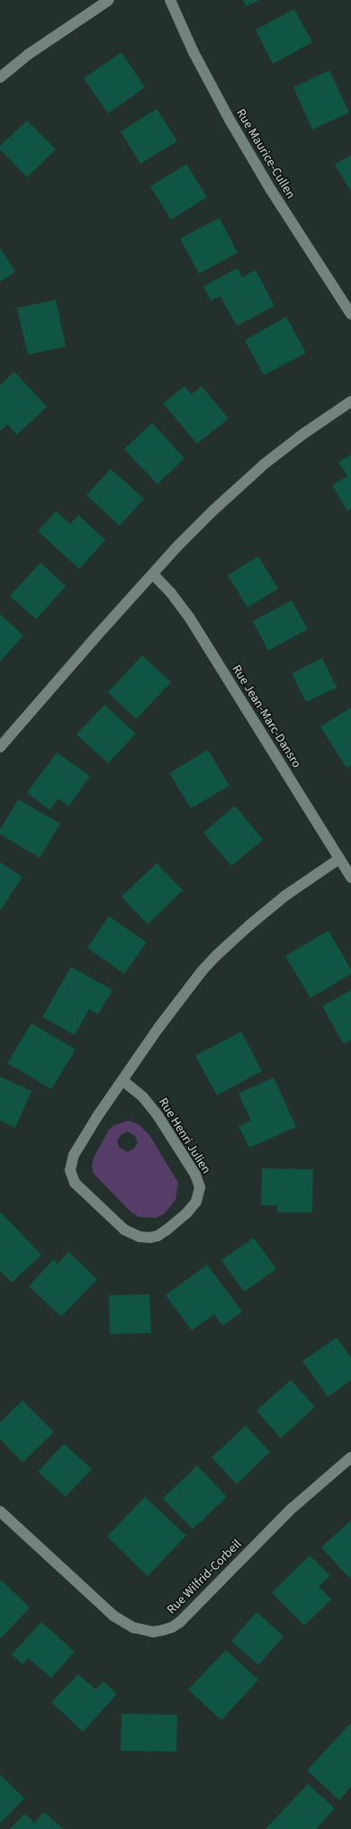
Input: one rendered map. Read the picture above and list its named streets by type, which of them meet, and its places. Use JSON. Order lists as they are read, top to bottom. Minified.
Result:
{"streets":{"street":["Rue Maurice-Cullen","Rue Jean-Marc-Dansro","Rue Henri Julien","Rue Wilfrid-Corbeil"]},"crossings":[["Rue Jean-Marc-Dansro","Rue Henri Julien"]]}
